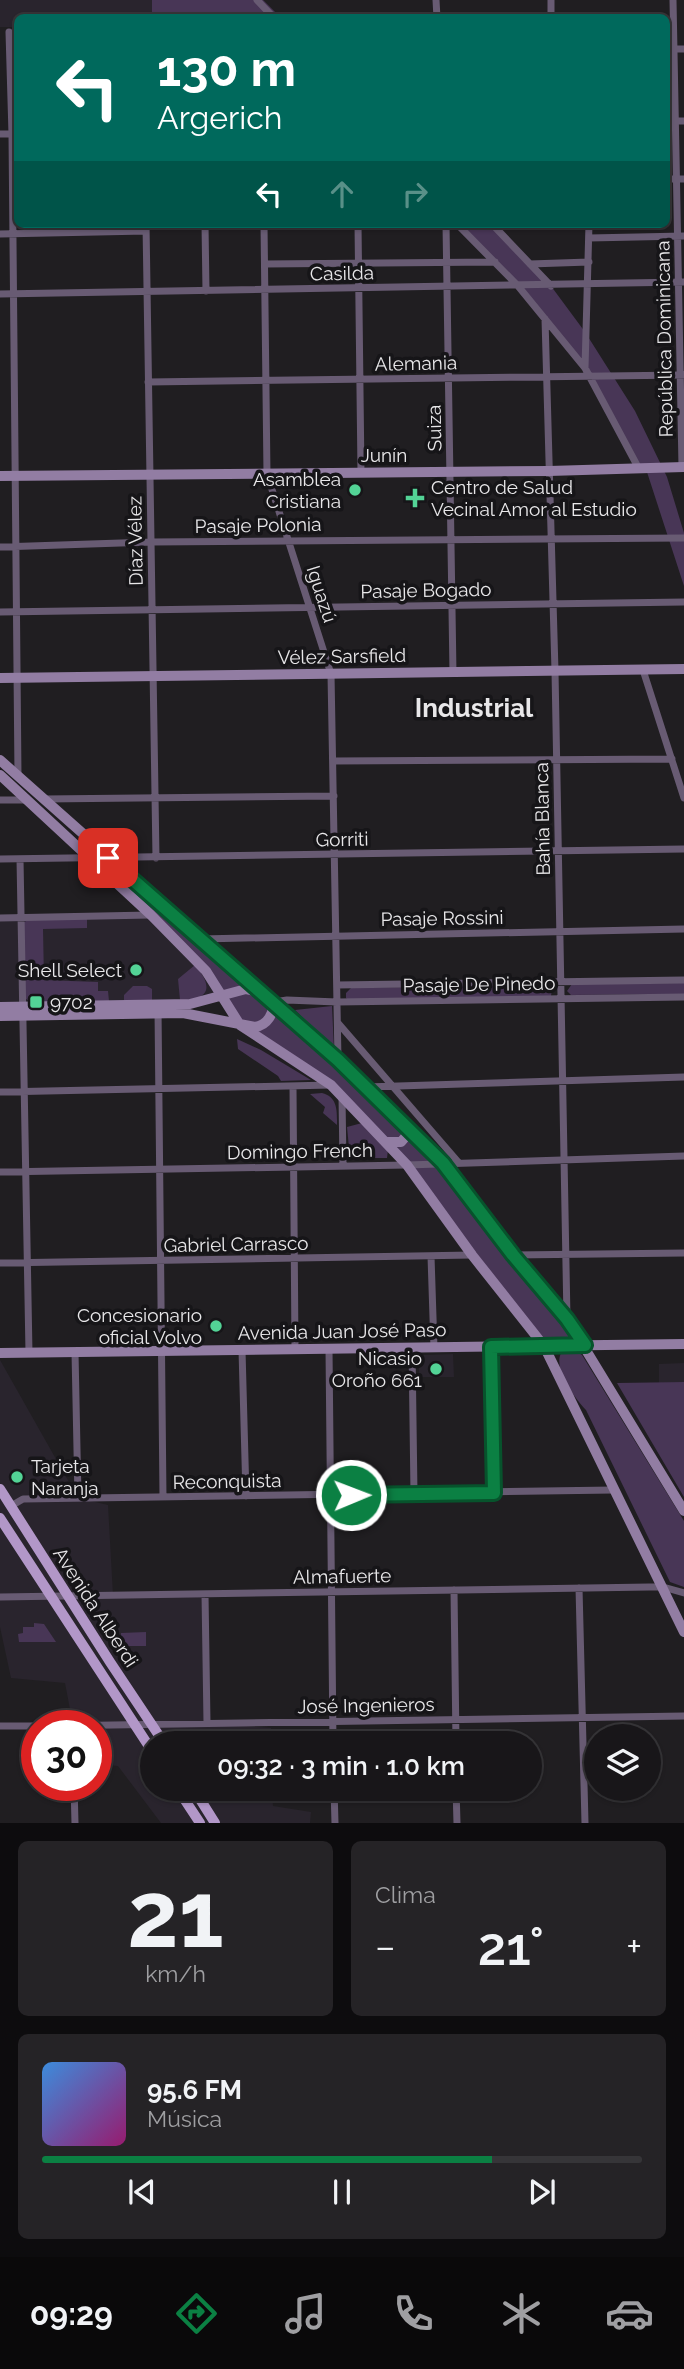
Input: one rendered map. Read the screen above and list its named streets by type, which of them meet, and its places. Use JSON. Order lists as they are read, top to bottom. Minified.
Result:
{"streets":{"main road":["Junín","Vélez Sarsfield","Avenida Juan José Paso","Avenida Alberdi"],"street":["Casilda","República Dominicana","Alemania","Suiza","Pasaje Polonia","Díaz Vélez","Pasaje Bogado","Iguazú","Bahía Blanca","Gorriti","Pasaje Rossini","Pasaje De Pinedo","Domingo French","Gabriel Carrasco","Reconquista","Almafuerte","José Ingenieros"]},"crossings":[["Casilda","República Dominicana"],["Casilda","Suiza"],["Casilda","Díaz Vélez"],["Casilda","Iguazú"],["República Dominicana","Alemania"],["República Dominicana","Junín"],["Alemania","Suiza"],["Alemania","Díaz Vélez"],["Alemania","Iguazú"],["Alemania","Bahía Blanca"],["Suiza","Junín"],["Suiza","Pasaje Polonia"],["Suiza","Pasaje Bogado"],["Suiza","Vélez Sarsfield"],["Junín","Díaz Vélez"],["Junín","Iguazú"],["Junín","Bahía Blanca"],["Pasaje Polonia","Díaz Vélez"],["Pasaje Polonia","Iguazú"],["Pasaje Polonia","Bahía Blanca"],["Díaz Vélez","Pasaje Bogado"],["Díaz Vélez","Vélez Sarsfield"],["Díaz Vélez","Gorriti"],["Pasaje Bogado","Iguazú"],["Pasaje Bogado","Bahía Blanca"],["Iguazú","Vélez Sarsfield"],["Iguazú","Gorriti"],["Iguazú","Pasaje Rossini"],["Iguazú","Pasaje De Pinedo"],["Vélez Sarsfield","Bahía Blanca"],["Bahía Blanca","Gorriti"],["Bahía Blanca","Pasaje Rossini"],["Bahía Blanca","Pasaje De Pinedo"],["Bahía Blanca","Domingo French"],["Reconquista","Avenida Alberdi"],["Almafuerte","Avenida Alberdi"],["Avenida Alberdi","José Ingenieros"]],"districts":["Industrial"],"places":{"other":["Asamblea Cristiana","Shell Select","Concesionario oficial Volvo","Nicasio Oroño 661","Tarjeta Naranja"],"health":["Centro de Salud Vecinal Amor al Estudio"],"transit":["9702"]},"page":{"turn":["130 m","Argerich"],"limit":"30","trip":"09:32 · 3 min · 1.0 km","tile":[["21","km/h"],"Clima"],"heat":["−","21°","+"],"song":["95.6 FM","Música"],"tabs":"09:29"}}
